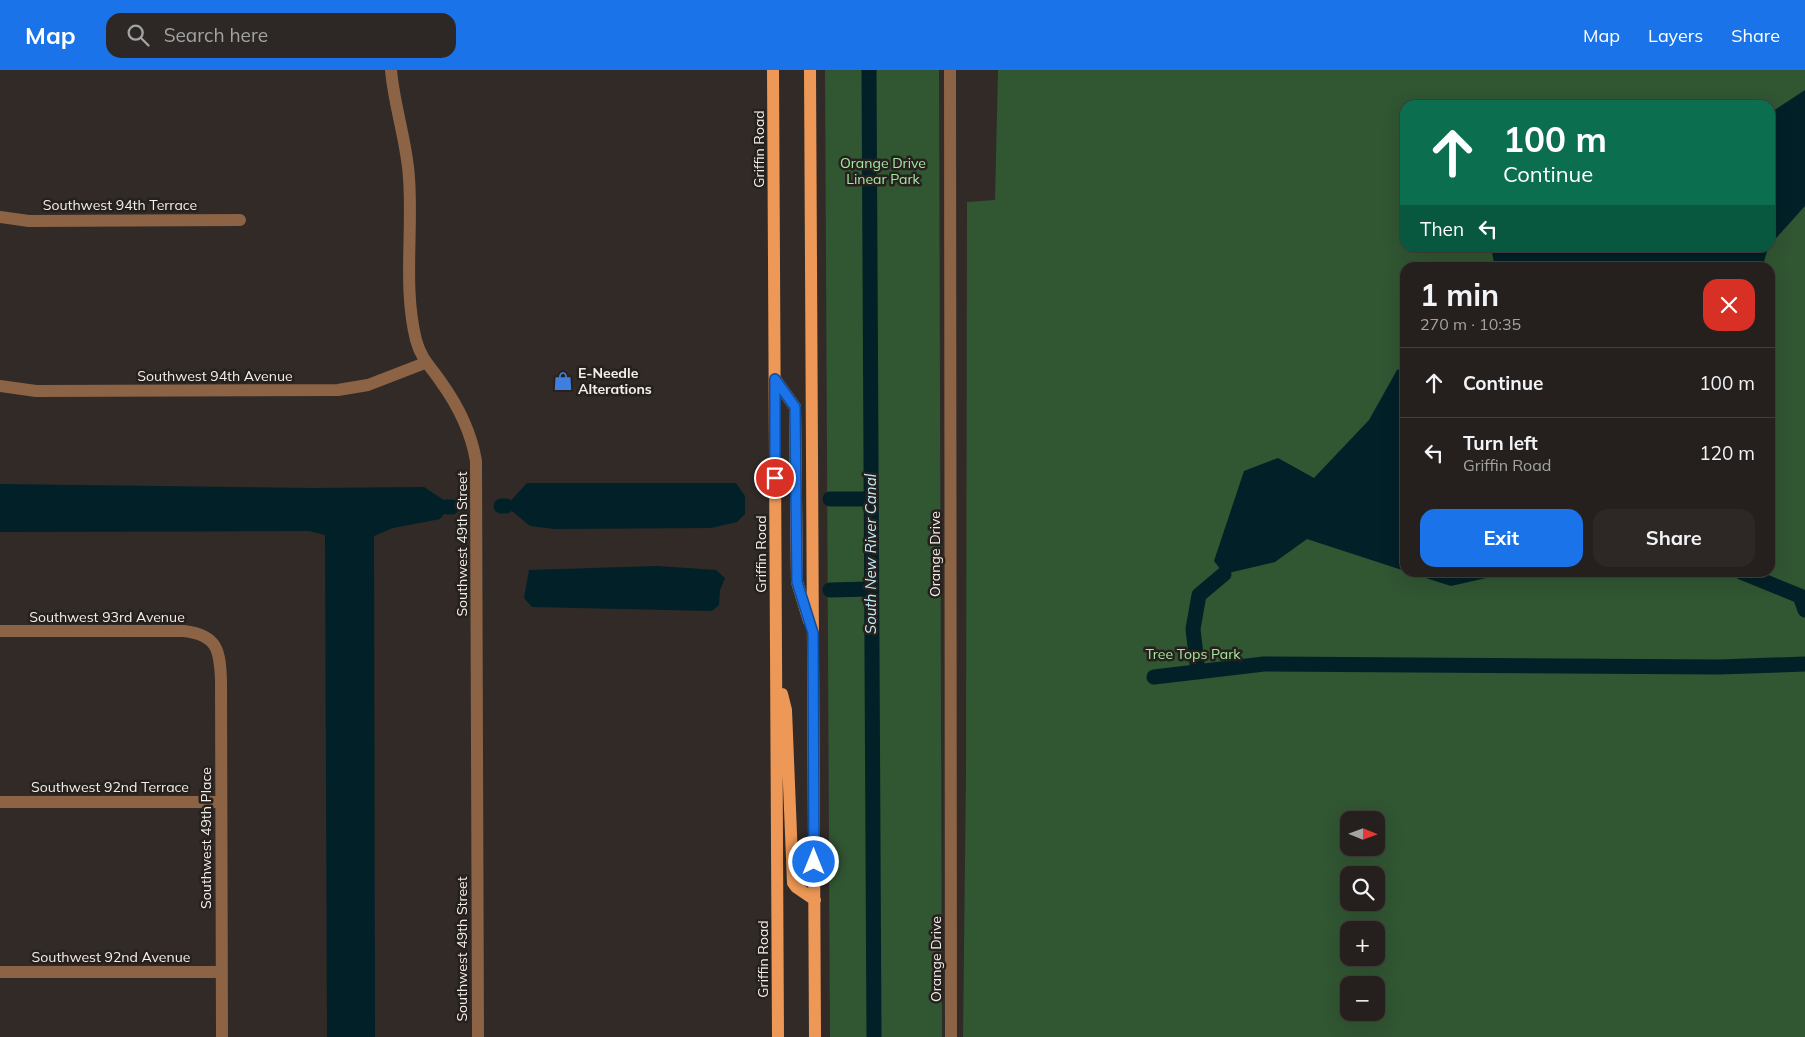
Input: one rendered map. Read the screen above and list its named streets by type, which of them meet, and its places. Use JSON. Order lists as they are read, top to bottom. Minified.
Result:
{"streets":{"main road":["Griffin Road"],"street":["Southwest 94th Terrace","Southwest 94th Avenue","Southwest 49th Street","Orange Drive","Southwest 93rd Avenue","Southwest 92nd Terrace","Southwest 49th Place","Southwest 92nd Avenue"]},"crossings":[["Southwest 94th Avenue","Southwest 49th Street"],["Southwest 93rd Avenue","Southwest 49th Place"],["Southwest 92nd Terrace","Southwest 49th Place"],["Southwest 49th Place","Southwest 92nd Avenue"]],"water":["South New River Canal"],"parks":["Orange Drive Linear Park","Tree Tops Park"],"places":{"shop":["E-Needle Alterations"]},"north":"right","page":{"header":"Map","search":"Search here","nav":["Map","Layers","Share"],"turn":["100 m","Continue"],"then":"Then","heading":["1 min","270 m · 10:35"],"list":[{"name":"Continue","value":"100 m"},{"name":"Turn left","note":"Griffin Road","value":"120 m"}],"buttons":["Exit","Share"],"map_buttons":["+","−"]}}
